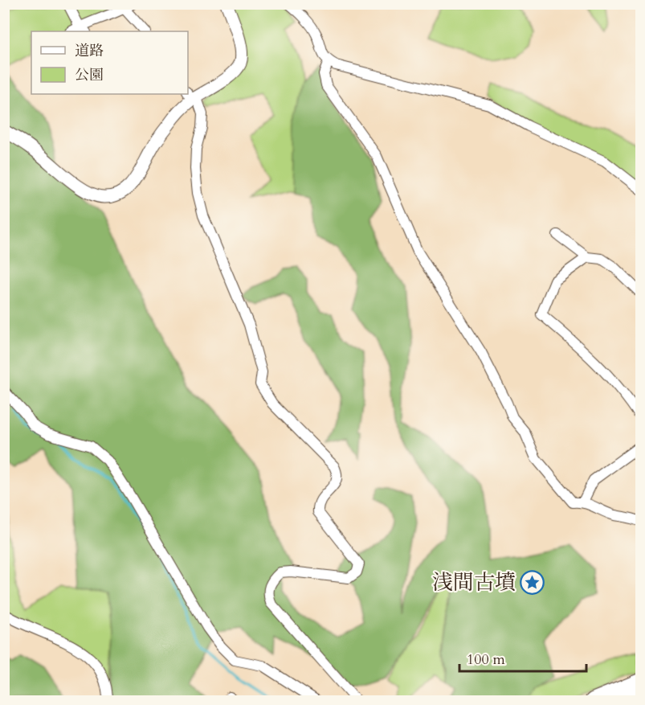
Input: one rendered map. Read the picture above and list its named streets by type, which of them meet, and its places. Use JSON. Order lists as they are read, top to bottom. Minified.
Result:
{"places":{"place":["浅間古墳"]},"legend":["道路","公園"],"scale_bar":"100 m"}
